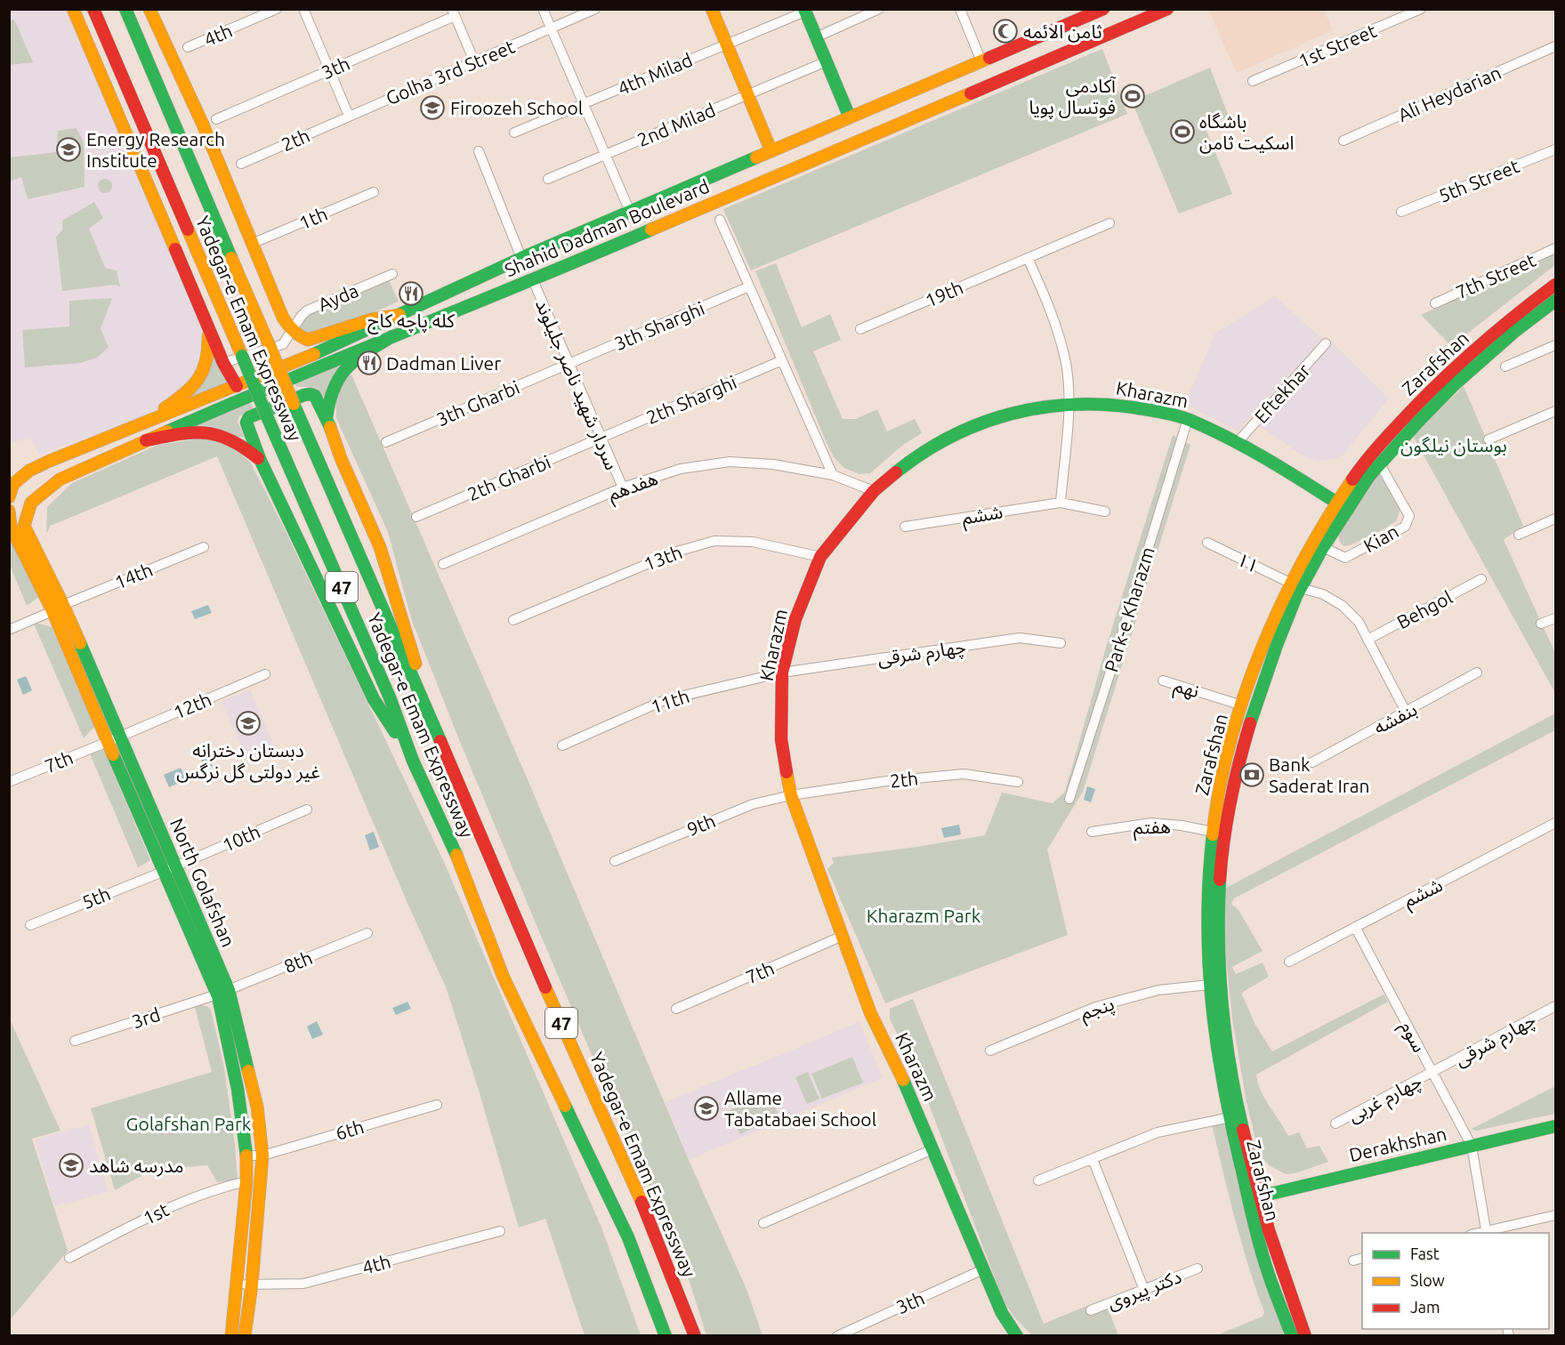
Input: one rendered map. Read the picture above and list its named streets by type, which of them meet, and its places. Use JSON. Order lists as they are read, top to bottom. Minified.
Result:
{"streets":{"main road":["Shahid Dadman Boulevard","Yadegar-e Emam Expressway","Zarafshan","Kharazm","47","North Golafshan","Derakhshan"],"street":["4th","1st Street","3th","Golha 3rd Street","4th Milad","Ali Heydarian","2nd Milad","2th","5th Street","1th","7th Street","19th","Ayda","3th Sharghi","سردار شهید ناصر جلیلوند","Eftekhar","2th Sharghi","3th Gharbi","2th Gharbi","هفدهم","ششم","Kian","13th","۱۱","14th","Park-e Kharazm","Behgol","چهارم شرقی","نهم","11th","12th","بنفشه","7th","9th","هفتم","10th","5th","8th","پنجم","3rd","سوم","چهارم غربی","6th","1st","دکتر پیروی"]},"crossings":[["4th","North Golafshan"],["3th","Kharazm"],["Golha 3rd Street","2th"],["2th","Kharazm"],["2th","9th"],["Shahid Dadman Boulevard","سردار شهید ناصر جلیلوند"],["Shahid Dadman Boulevard","North Golafshan"],["3th Sharghi","سردار شهید ناصر جلیلوند"],["3th Sharghi","3th Gharbi"],["Zarafshan","Kharazm"],["Zarafshan","Kian"],["Zarafshan","۱۱"],["Zarafshan","نهم"],["Zarafshan","هفتم"],["Zarafshan","پنجم"],["Zarafshan","Derakhshan"],["سردار شهید ناصر جلیلوند","2th Sharghi"],["سردار شهید ناصر جلیلوند","3th Gharbi"],["سردار شهید ناصر جلیلوند","2th Gharbi"],["سردار شهید ناصر جلیلوند","هفدهم"],["Eftekhar","Kharazm"],["Kharazm","هفدهم"],["Kharazm","13th"],["Kharazm","Park-e Kharazm"],["Kharazm","چهارم شرقی"],["Kharazm","11th"],["Kharazm","7th"],["Kharazm","9th"],["2th Sharghi","2th Gharbi"],["ششم","سوم"],["۱۱","Behgol"],["۱۱","بنفشه"],["14th","North Golafshan"],["چهارم شرقی","11th"],["چهارم شرقی","سوم"],["چهارم شرقی","چهارم غربی"],["12th","7th"],["12th","North Golafshan"],["7th","North Golafshan"],["10th","North Golafshan"],["10th","5th"],["North Golafshan","5th"],["North Golafshan","8th"],["North Golafshan","3rd"],["North Golafshan","6th"],["North Golafshan","1st"],["8th","3rd"],["سوم","چهارم غربی"],["سوم","Derakhshan"]],"parks":["بوستان نیلگون","Kharazm Park","Golafshan Park"],"places":{"mosque":["ثامن الائمه"],"sports":["آکادمی فوتسال پویا","باشگاه اسکیت ثامن"],"school or university":["Firoozeh School","Energy Research Institute","دبستان دخترانه غیر دولتی گل نرگس","Allame Tabatabaei School","مدرسه شاهد"],"restaurant":["کله پاچه کاج","Dadman Liver"],"bank":["Bank Saderat Iran"]},"legend":["Fast","Slow","Jam"]}
